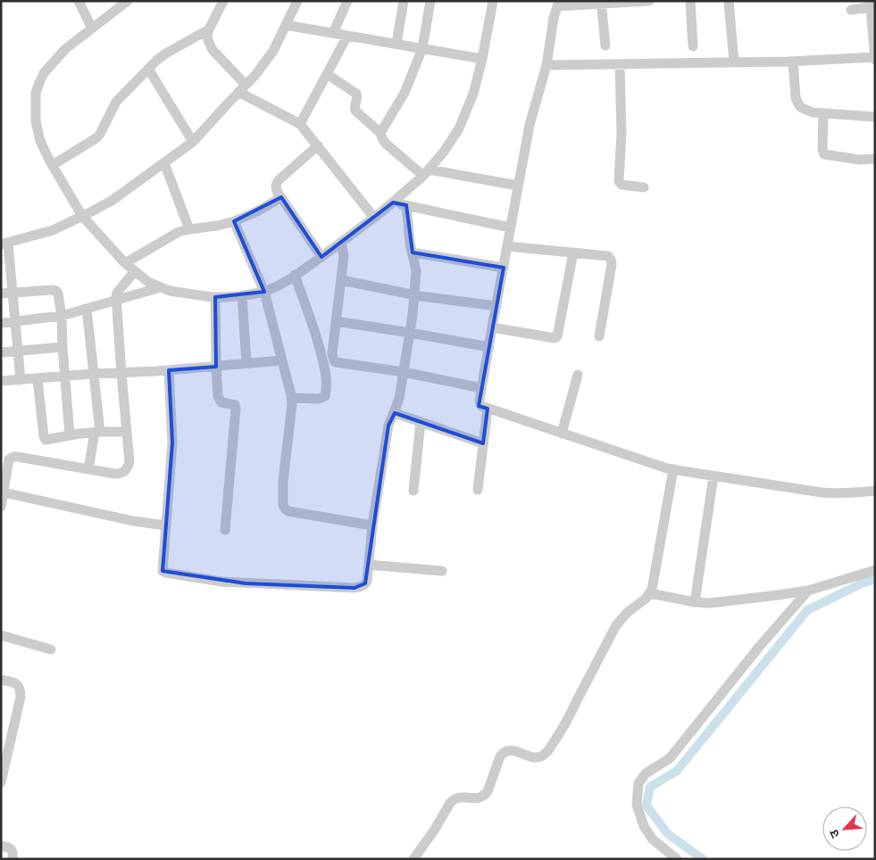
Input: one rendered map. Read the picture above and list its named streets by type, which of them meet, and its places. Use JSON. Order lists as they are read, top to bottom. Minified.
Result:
{"north":"bottom left"}
